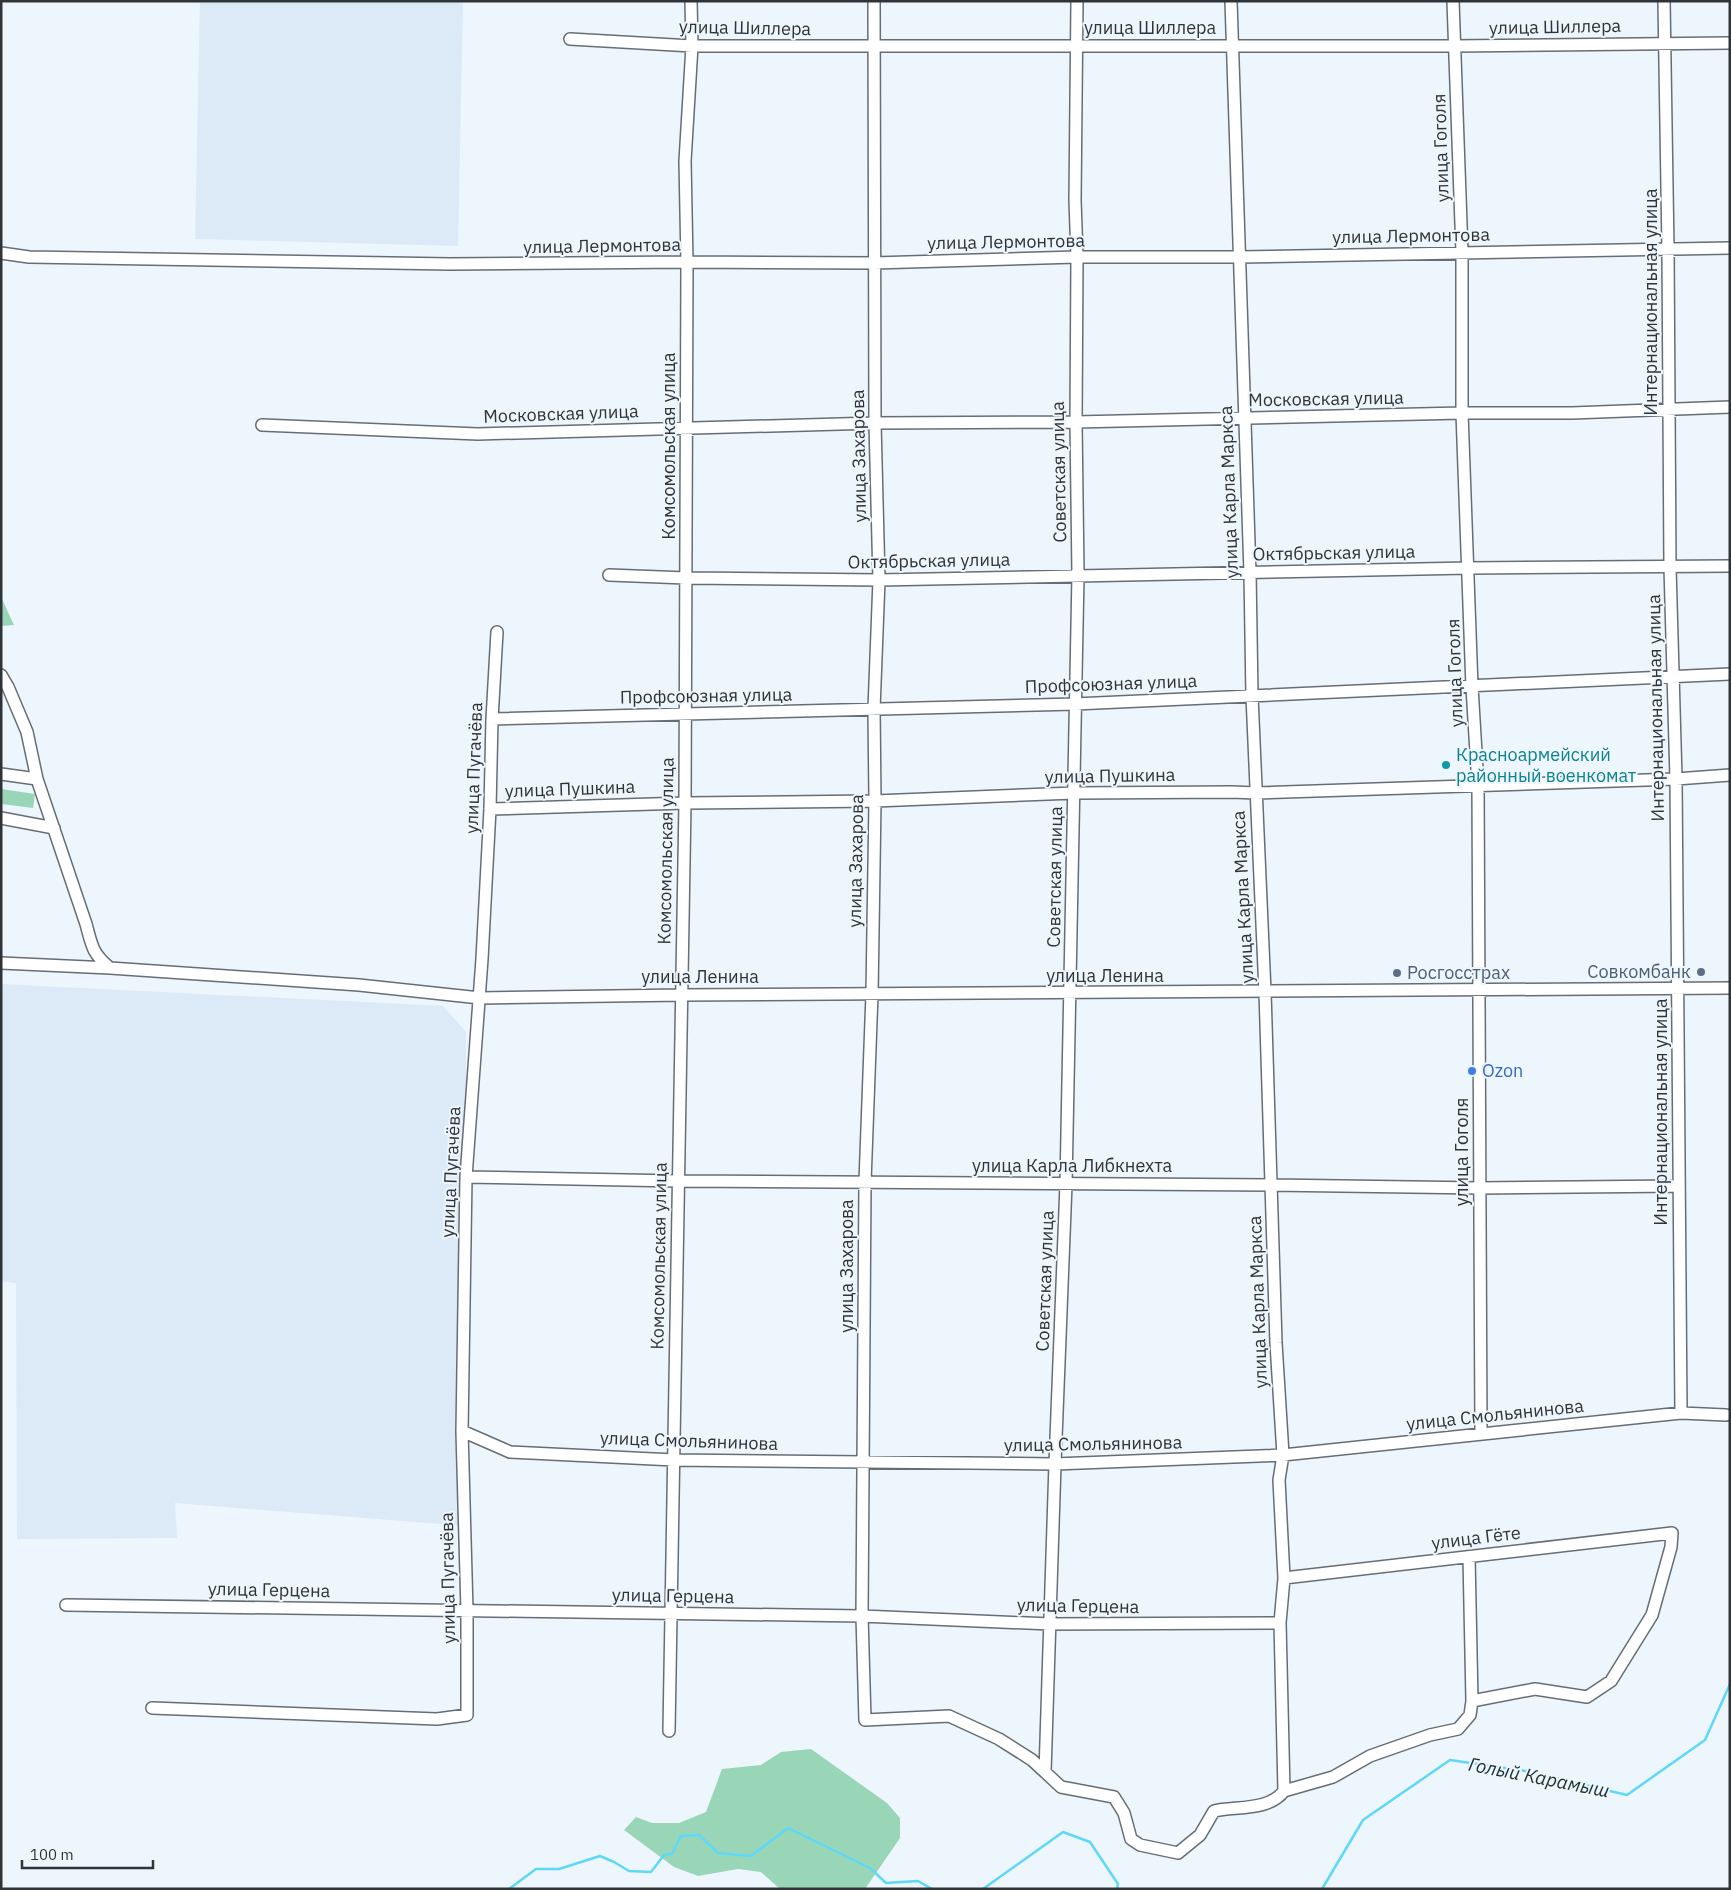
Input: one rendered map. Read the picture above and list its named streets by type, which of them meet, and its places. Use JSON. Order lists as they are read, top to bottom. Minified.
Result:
{"streets":{"street":["улица Шиллера","улица Гоголя","улица Лермонтова","Интернациональная улица","Московская улица","Комсомольская улица","улица Захарова","Советская улица","улица Карла Маркса","Октябрьская улица","Профсоюзная улица","улица Пугачёва","улица Пушкина","улица Ленина","улица Карла Либкнехта","улица Смольянинова","улица Гёте","улица Герцена"]},"crossings":[["улица Шиллера","улица Гоголя"],["улица Шиллера","Интернациональная улица"],["улица Шиллера","Комсомольская улица"],["улица Шиллера","улица Захарова"],["улица Шиллера","Советская улица"],["улица Шиллера","улица Карла Маркса"],["улица Гоголя","улица Лермонтова"],["улица Гоголя","Московская улица"],["улица Гоголя","Октябрьская улица"],["улица Гоголя","Профсоюзная улица"],["улица Гоголя","улица Пушкина"],["улица Гоголя","улица Ленина"],["улица Гоголя","улица Карла Либкнехта"],["улица Гоголя","улица Смольянинова"],["улица Лермонтова","Интернациональная улица"],["улица Лермонтова","Комсомольская улица"],["улица Лермонтова","улица Захарова"],["улица Лермонтова","Советская улица"],["улица Лермонтова","улица Карла Маркса"],["Интернациональная улица","Московская улица"],["Интернациональная улица","Октябрьская улица"],["Интернациональная улица","Профсоюзная улица"],["Интернациональная улица","улица Пушкина"],["Интернациональная улица","улица Ленина"],["Интернациональная улица","улица Карла Либкнехта"],["Интернациональная улица","улица Смольянинова"],["Московская улица","Комсомольская улица"],["Московская улица","улица Захарова"],["Московская улица","Советская улица"],["Московская улица","улица Карла Маркса"],["Комсомольская улица","Октябрьская улица"],["Комсомольская улица","Профсоюзная улица"],["Комсомольская улица","улица Пушкина"],["Комсомольская улица","улица Ленина"],["Комсомольская улица","улица Карла Либкнехта"],["Комсомольская улица","улица Смольянинова"],["Комсомольская улица","улица Герцена"],["улица Захарова","Советская улица"],["улица Захарова","Октябрьская улица"],["улица Захарова","Профсоюзная улица"],["улица Захарова","улица Пушкина"],["улица Захарова","улица Ленина"],["улица Захарова","улица Карла Либкнехта"],["улица Захарова","улица Смольянинова"],["улица Захарова","улица Герцена"],["Советская улица","Октябрьская улица"],["Советская улица","Профсоюзная улица"],["Советская улица","улица Пушкина"],["Советская улица","улица Ленина"],["Советская улица","улица Карла Либкнехта"],["Советская улица","улица Смольянинова"],["Советская улица","улица Герцена"],["улица Карла Маркса","Октябрьская улица"],["улица Карла Маркса","Профсоюзная улица"],["улица Карла Маркса","улица Пушкина"],["улица Карла Маркса","улица Ленина"],["улица Карла Маркса","улица Карла Либкнехта"],["улица Карла Маркса","улица Смольянинова"],["улица Карла Маркса","улица Гёте"],["улица Карла Маркса","улица Герцена"],["Профсоюзная улица","улица Пугачёва"],["улица Пугачёва","улица Пушкина"],["улица Пугачёва","улица Ленина"],["улица Пугачёва","улица Карла Либкнехта"],["улица Пугачёва","улица Смольянинова"],["улица Пугачёва","улица Герцена"]],"water":["Голый Карамыш"],"places":["Красноармейский районный военкомат","Совкомбанк","Росгосстрах","Ozon"],"scale_bar":"100 m"}
